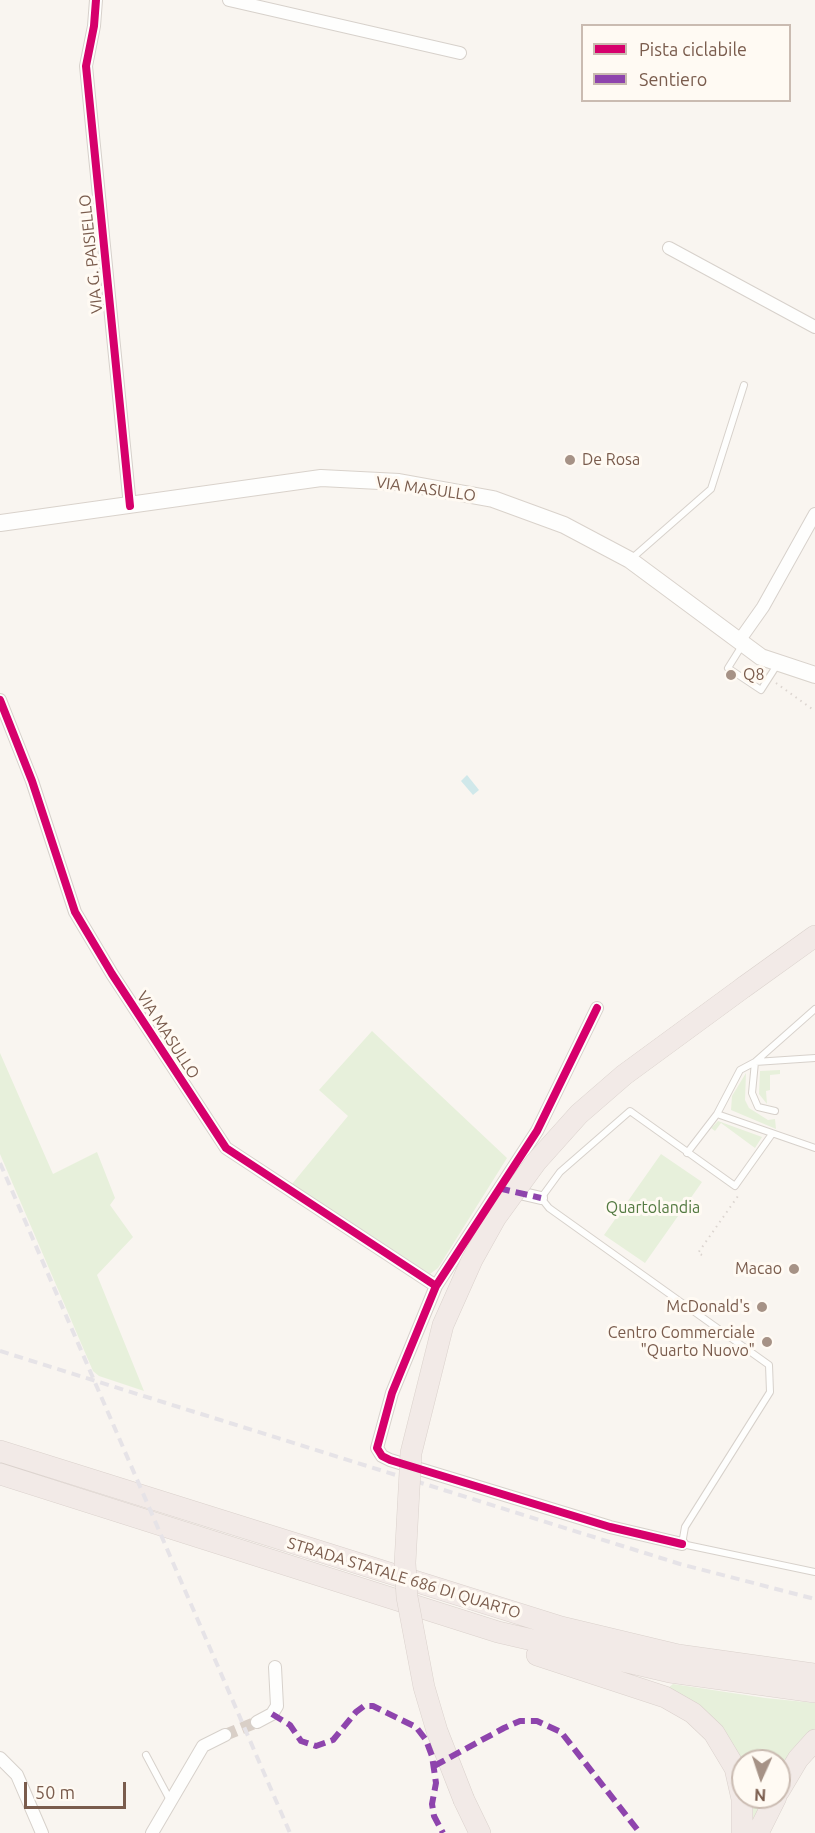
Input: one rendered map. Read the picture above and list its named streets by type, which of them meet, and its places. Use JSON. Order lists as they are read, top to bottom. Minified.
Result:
{"streets":{"highway":["STRADA STATALE 686 DI QUARTO"],"main road":["VIA MASULLO"],"street":["VIA G. PAISIELLO"]},"crossings":[["VIA G. PAISIELLO","VIA MASULLO"]],"parks":["Quartolandia"],"places":["De Rosa","Q8","Macao","McDonald's","Centro Commerciale \"Quarto Nuovo\""],"legend":["Pista ciclabile","Sentiero"],"scale_bar":"50 m","north":"bottom"}
